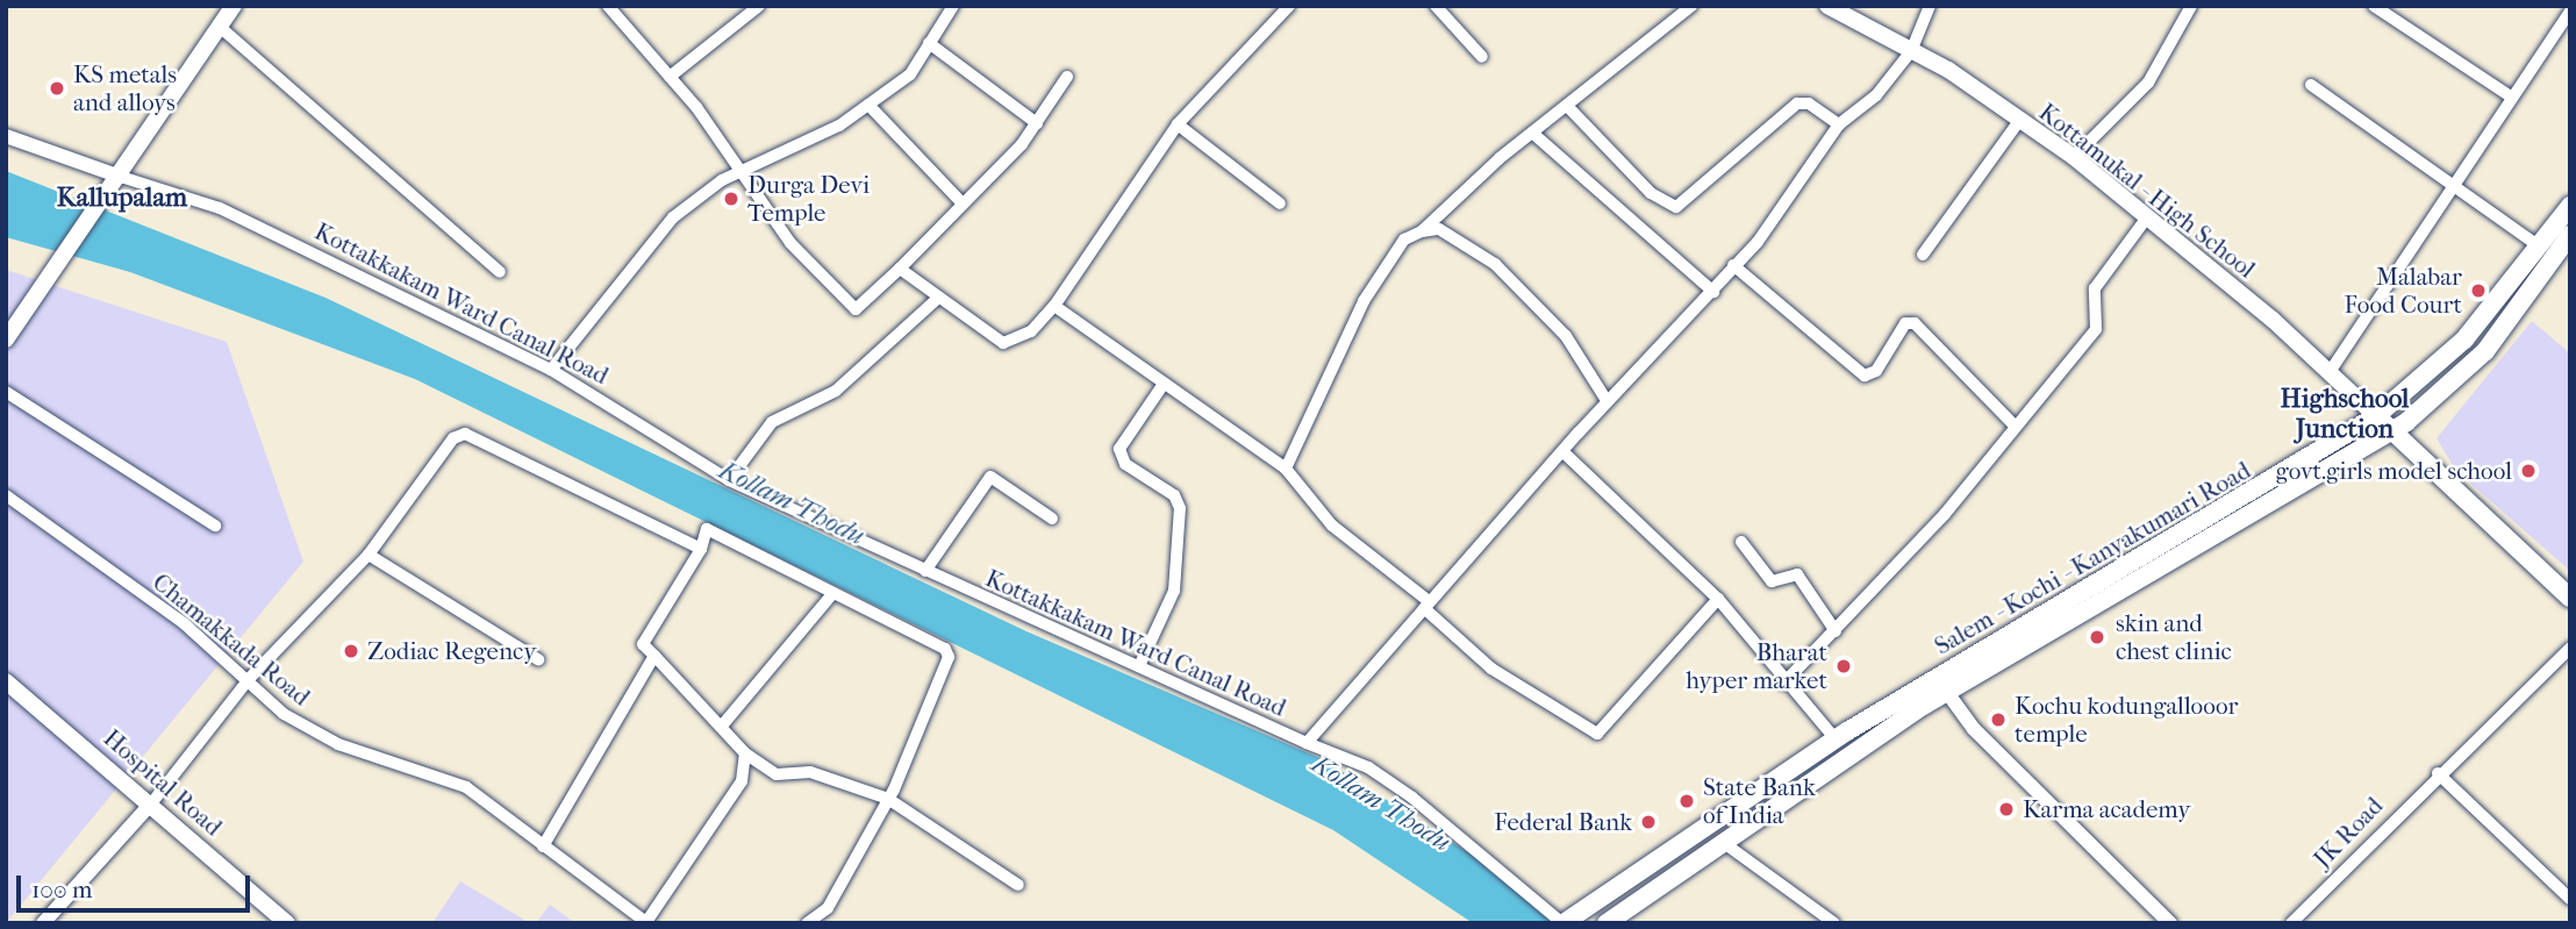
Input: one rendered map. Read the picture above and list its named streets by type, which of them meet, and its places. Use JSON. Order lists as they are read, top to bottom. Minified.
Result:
{"streets":{"main road":["Kottamukal - High School","Salem - Kochi - Kanyakumari Road","Hospital Road"],"street":["Kottakkakam Ward Canal Road","Chamakkada Road","JK Road"]},"crossings":[["Kottamukal - High School","Kottakkakam Ward Canal Road"],["Kottamukal - High School","Salem - Kochi - Kanyakumari Road"]],"districts":["Kallupalam","Highschool Junction"],"water":["Kollam Thodu"],"places":["KS metals and alloys","Durga Devi Temple","Malabar Food Court","govt.girls model school","skin and chest clinic","Zodiac Regency","Bharat hyper market","Kochu kodungallooor temple","State Bank of India","Karma academy","Federal Bank"],"scale_bar":"100 m"}
